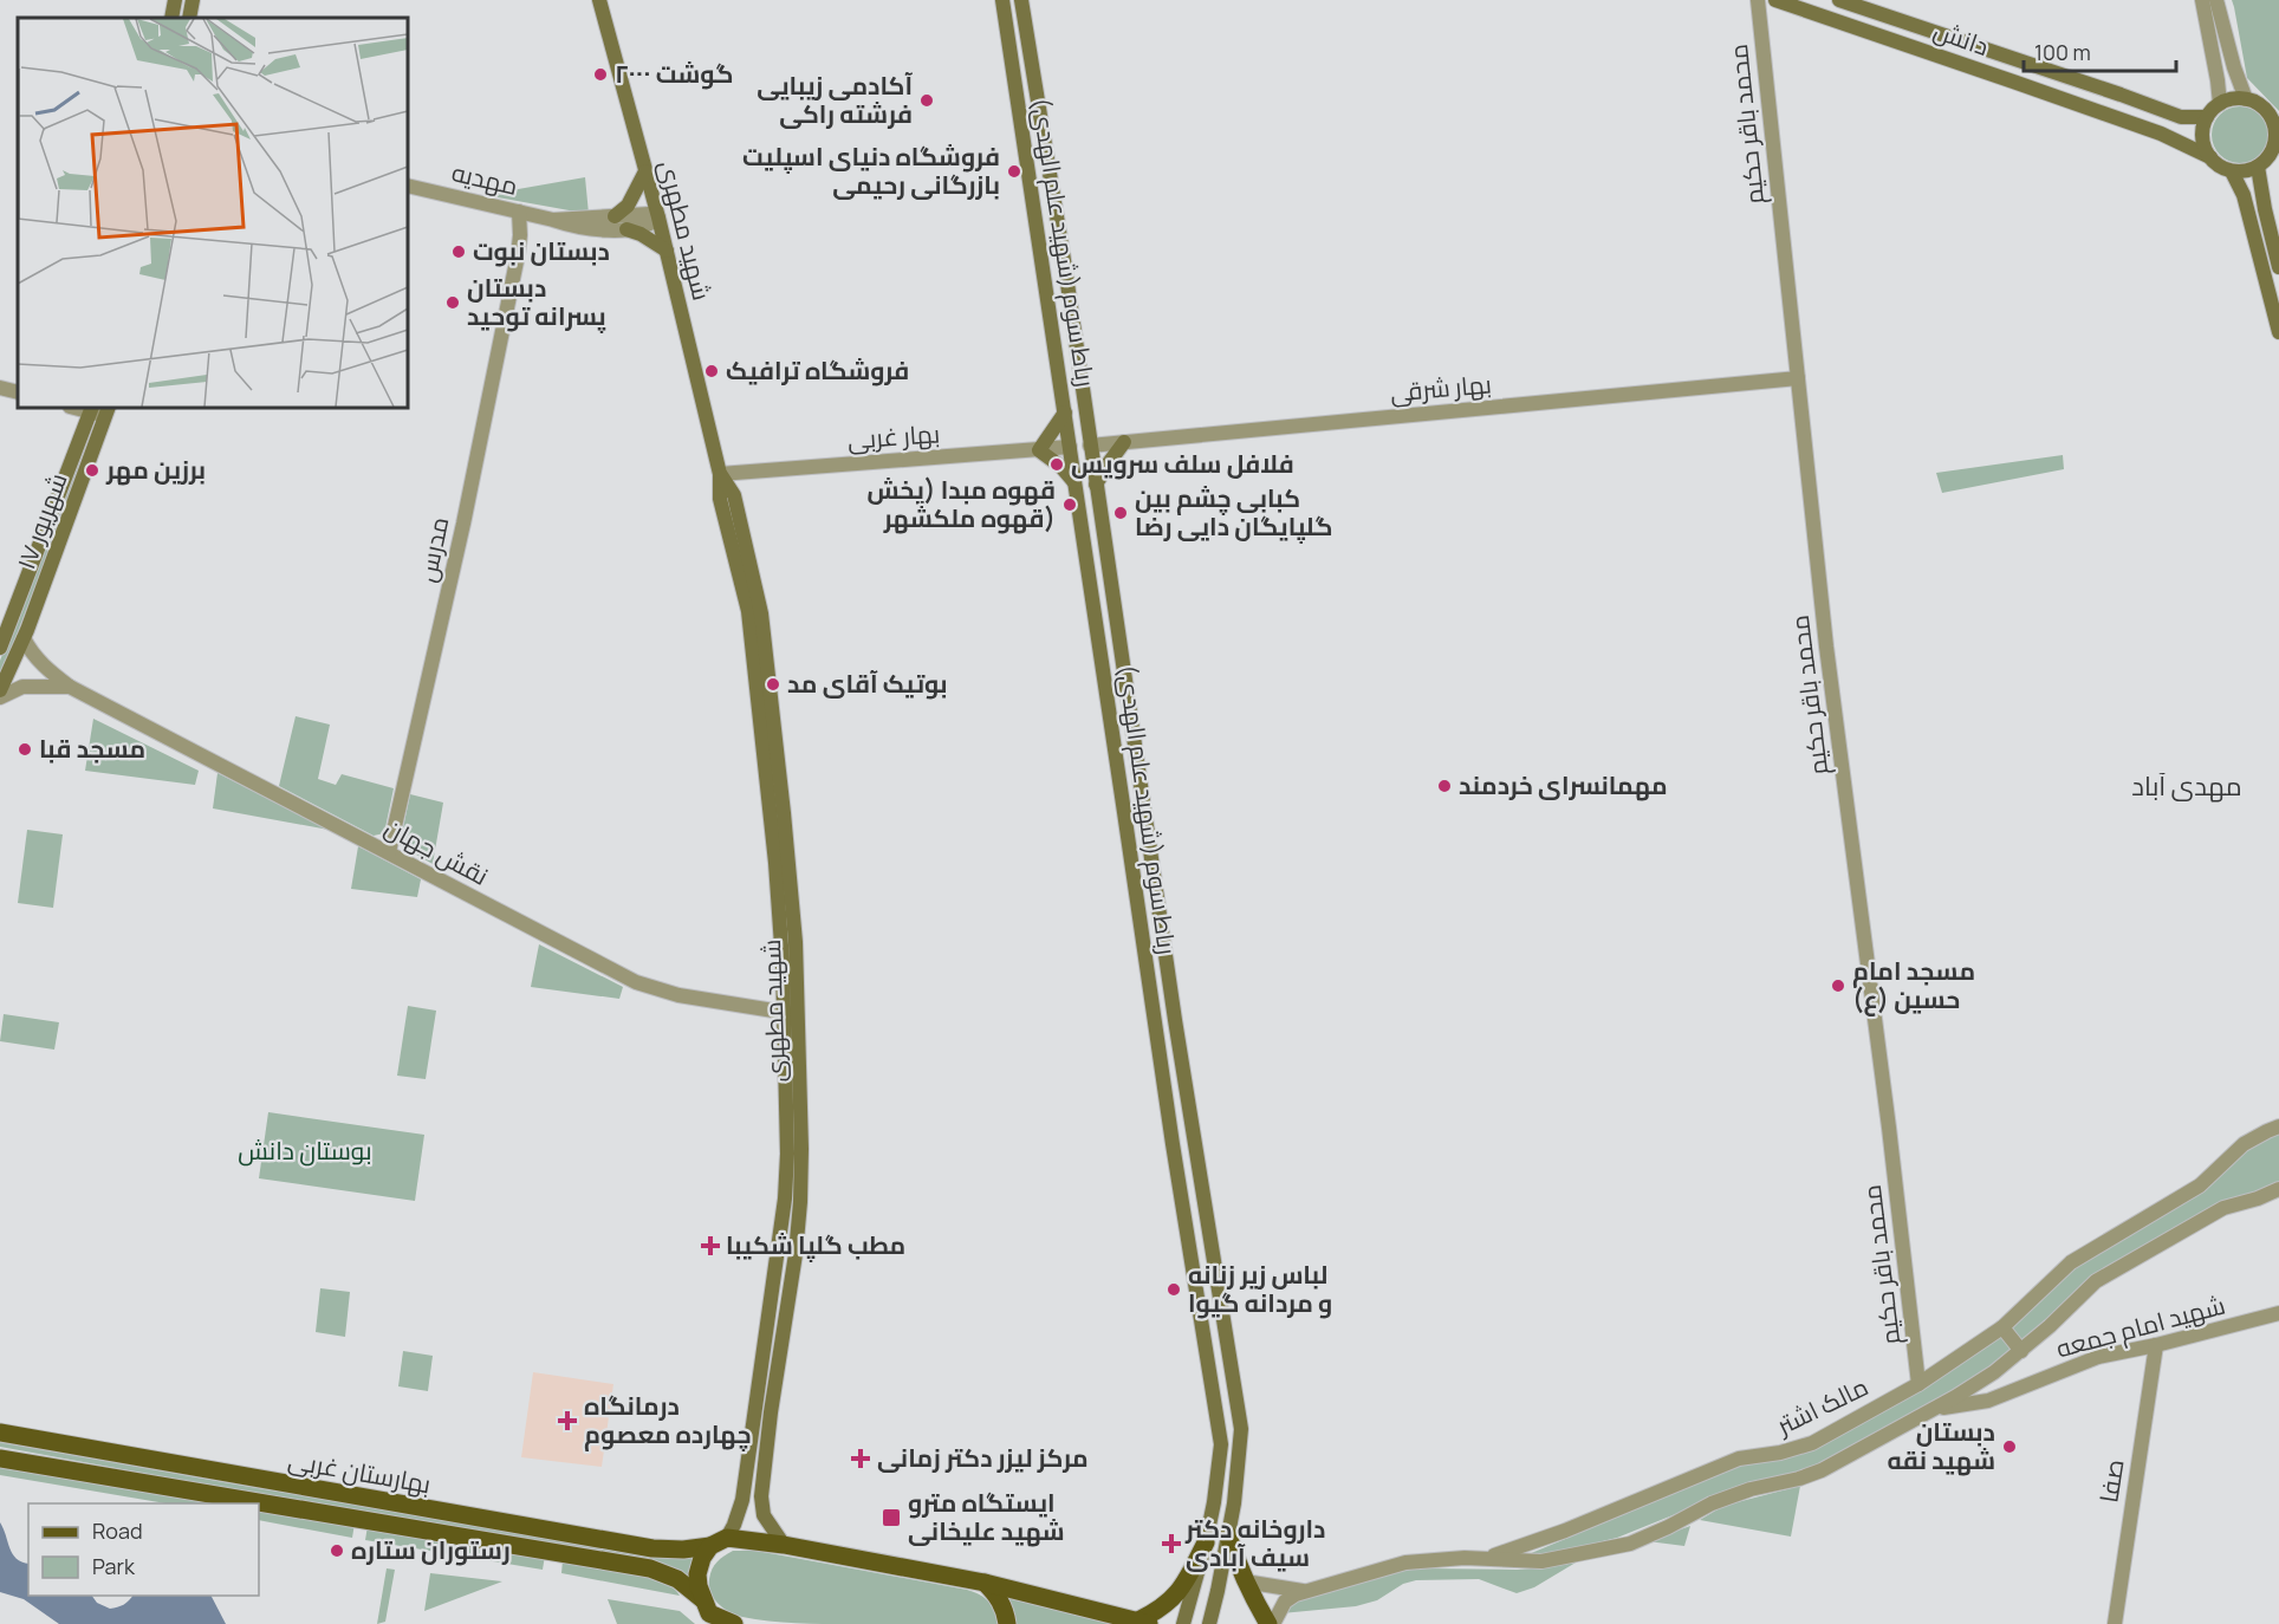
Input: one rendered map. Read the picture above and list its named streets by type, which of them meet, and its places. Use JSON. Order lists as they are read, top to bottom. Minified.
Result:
{"streets":{"main road":["دانش","شهید مطهری","رباط سوم (شهید علم الهدی)","۱۷ شهریور","بهارستان غربی"],"street":["محمد باقر حکیم","مهدیه","بهار شرقی","بهار غربی","مدرس","نقش جهان","شهید امام جمعه","مالک اشتر","صفا"]},"crossings":[["محمد باقر حکیم","بهار شرقی"],["محمد باقر حکیم","مالک اشتر"],["مهدیه","شهید مطهری"],["شهید مطهری","بهار غربی"],["شهید مطهری","نقش جهان"],["شهید مطهری","بهارستان غربی"],["رباط سوم (شهید علم الهدی)","بهار شرقی"],["رباط سوم (شهید علم الهدی)","بهار غربی"],["۱۷ شهریور","نقش جهان"],["مدرس","نقش جهان"],["شهید امام جمعه","مالک اشتر"],["شهید امام جمعه","صفا"]],"districts":["مهدی آباد"],"parks":["بوستان دانش"],"places":{"other":["گوشت ۲۰۰۰","آکادمی زیبایی فرشته راکی","فروشگاه دنیای اسپلیت بازرگانی رحیمی","دبستان نبوت","دبستان پسرانه توحید","فروشگاه ترافیک","فلافل سلف سرویس","برزین مهر","قهوه مبدا (پخش قهوه ملکشهر)","کبابی چشم بین گلپایگان دایی رضا","بوتیک آقای مد","مسجد قبا","مهمانسرای خردمند","مسجد امام حسین (ع)","لباس زیر زنانه و مردانه گیوا","دبستان شهید نقه","رستوران ستاره"],"health":["مطب گلپا شکیبا","درمانگاه چهارده معصوم","مرکز لیزر دکتر زمانی","داروخانه دکتر سیف آبادی"],"transit":["ایستگاه مترو شهید علیخانی"]},"legend":["Road","Park"],"scale_bar":"100 m"}
